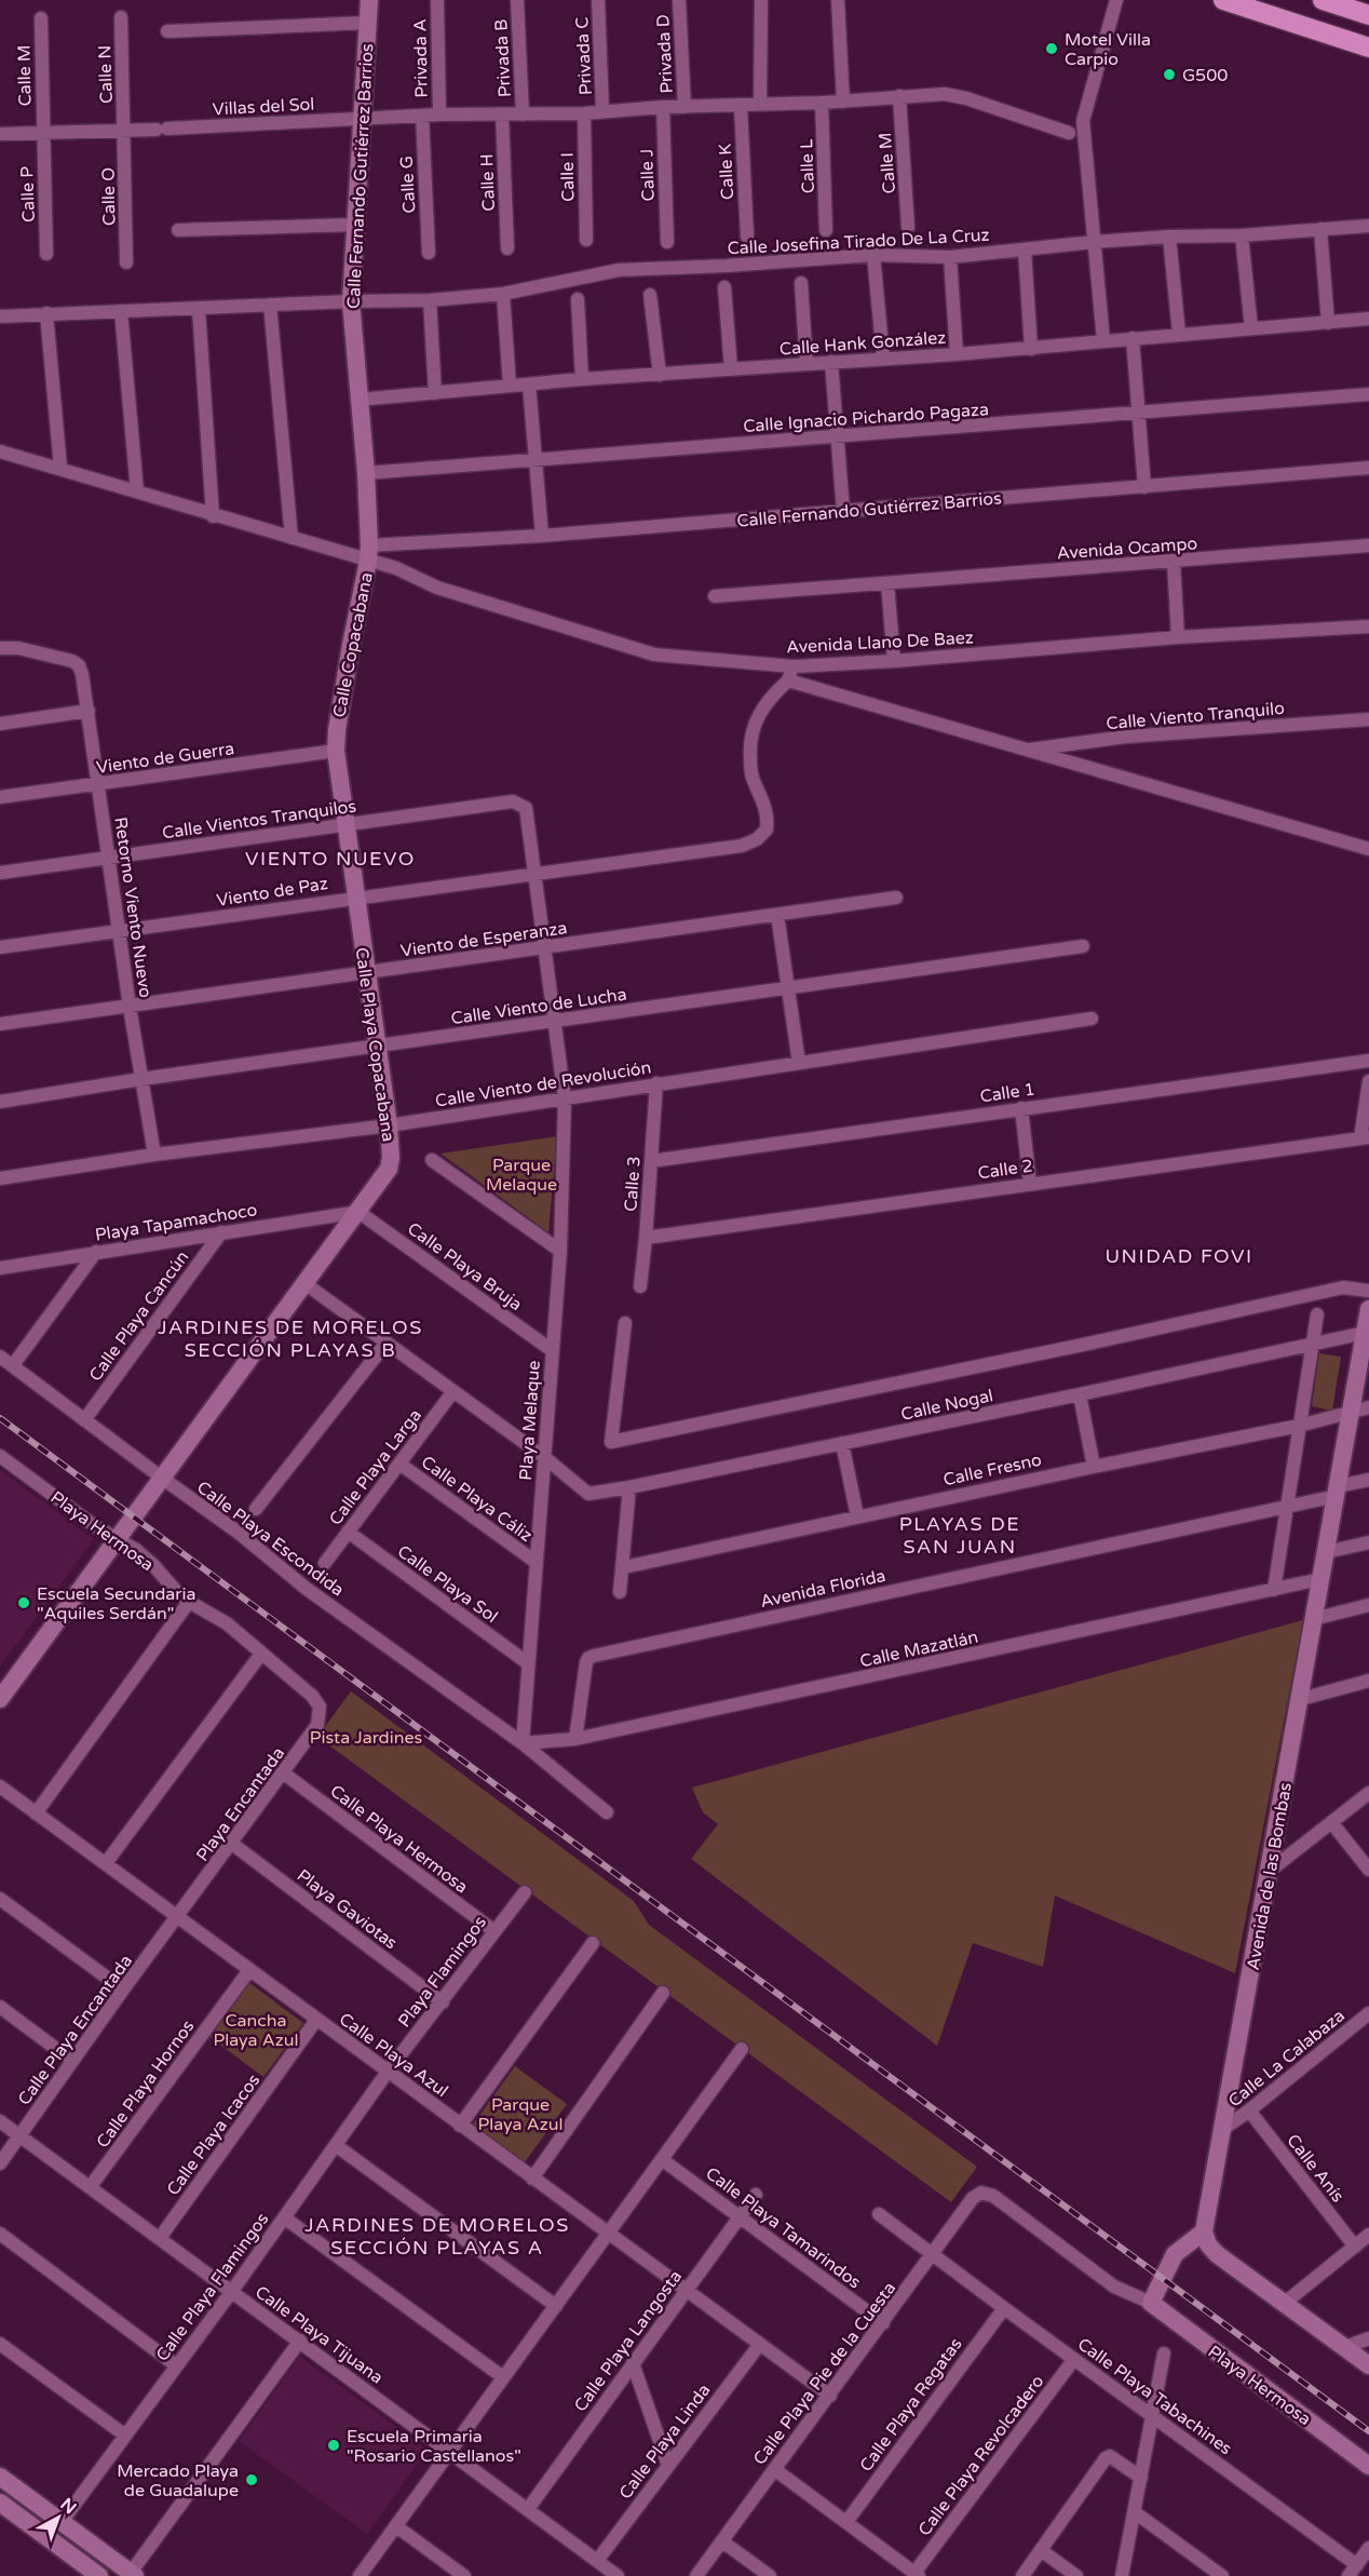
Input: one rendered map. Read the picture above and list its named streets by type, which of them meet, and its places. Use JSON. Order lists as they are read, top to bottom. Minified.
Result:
{"streets":{"street":["Privada D","Privada C","Privada A","Privada B","Calle N","Calle M","Villas del Sol","Calle L","Calle K","Calle J","Calle Fernando Gutiérrez Barrios","Calle I","Calle H","Calle G","Calle P","Calle O","Calle Josefina Tirado De La Cruz","Calle Hank González","Calle Ignacio Pichardo Pagaza","Avenida Ocampo","Avenida Llano De Baez","Calle Copacabana","Calle Viento Tranquilo","Viento de Guerra","Calle Vientos Tranquilos","Viento de Paz","Retorno Viento Nuevo","Viento de Esperanza","Calle Viento de Lucha","Calle Playa Copacabana","Calle Viento de Revolución","Calle 1","Calle 2","Calle 3","Playa Tapamachoco","Calle Playa Bruja","Calle Playa Cancún","Calle Nogal","Playa Melaque","Calle Playa Larga","Calle Fresno","Calle Playa Cáliz","Playa Hermosa","Calle Playa Escondida","Calle Playa Sol","Avenida Florida","Calle Mazatlán","Playa Encantada","Calle Playa Hermosa","Avenida de las Bombas","Playa Gaviotas","Playa Flamingos","Calle Playa Encantada","Calle Playa Azul","Calle La Calabaza","Calle Playa Hornos","Calle Playa Icacos","Calle Anís","Calle Playa Tamarindos","Calle Playa Flamingos","Calle Playa Tijuana","Calle Playa Langosta","Calle Playa Pie de la Cuesta","Calle Playa Tabachines","Calle Playa Regatas","Calle Playa Linda","Calle Playa Revolcadero"]},"crossings":[["Privada D","Villas del Sol"],["Privada C","Villas del Sol"],["Privada A","Villas del Sol"],["Privada B","Villas del Sol"],["Calle N","Villas del Sol"],["Calle N","Calle O"],["Calle M","Villas del Sol"],["Calle M","Calle P"],["Villas del Sol","Calle L"],["Villas del Sol","Calle K"],["Villas del Sol","Calle J"],["Villas del Sol","Calle Fernando Gutiérrez Barrios"],["Villas del Sol","Calle I"],["Villas del Sol","Calle H"],["Villas del Sol","Calle G"],["Villas del Sol","Calle P"],["Villas del Sol","Calle O"],["Calle Fernando Gutiérrez Barrios","Calle Josefina Tirado De La Cruz"],["Calle Fernando Gutiérrez Barrios","Calle Hank González"],["Calle Fernando Gutiérrez Barrios","Calle Ignacio Pichardo Pagaza"],["Calle Fernando Gutiérrez Barrios","Avenida Llano De Baez"],["Calle Fernando Gutiérrez Barrios","Calle Copacabana"],["Avenida Llano De Baez","Calle Copacabana"],["Calle Copacabana","Calle Playa Copacabana"],["Viento de Guerra","Retorno Viento Nuevo"],["Viento de Guerra","Calle Playa Copacabana"],["Calle Vientos Tranquilos","Retorno Viento Nuevo"],["Calle Vientos Tranquilos","Calle Playa Copacabana"],["Calle Vientos Tranquilos","Playa Melaque"],["Viento de Paz","Retorno Viento Nuevo"],["Viento de Paz","Calle Playa Copacabana"],["Viento de Paz","Playa Melaque"],["Retorno Viento Nuevo","Viento de Esperanza"],["Retorno Viento Nuevo","Calle Viento de Lucha"],["Retorno Viento Nuevo","Calle Viento de Revolución"],["Viento de Esperanza","Calle Playa Copacabana"],["Viento de Esperanza","Playa Melaque"],["Calle Viento de Lucha","Calle Playa Copacabana"],["Calle Viento de Lucha","Playa Melaque"],["Calle Playa Copacabana","Calle Viento de Revolución"],["Calle Playa Copacabana","Playa Tapamachoco"],["Calle Playa Copacabana","Calle Playa Bruja"],["Calle Playa Copacabana","Calle Nogal"],["Calle Playa Copacabana","Playa Hermosa"],["Calle Playa Copacabana","Calle Playa Escondida"],["Calle Viento de Revolución","Calle 3"],["Calle Viento de Revolución","Playa Melaque"],["Calle 1","Calle 3"],["Calle 2","Calle 3"],["Playa Tapamachoco","Calle Playa Bruja"],["Playa Tapamachoco","Calle Playa Cancún"],["Calle Playa Bruja","Playa Melaque"],["Calle Playa Cancún","Calle Playa Escondida"],["Calle Nogal","Playa Melaque"],["Calle Nogal","Calle Playa Larga"],["Calle Nogal","Avenida de las Bombas"],["Playa Melaque","Calle Playa Cáliz"],["Playa Melaque","Calle Playa Escondida"],["Playa Melaque","Calle Playa Sol"],["Playa Melaque","Calle Mazatlán"],["Calle Playa Larga","Calle Playa Cáliz"],["Calle Playa Larga","Calle Playa Sol"],["Calle Fresno","Avenida de las Bombas"],["Playa Hermosa","Playa Encantada"],["Playa Hermosa","Calle Playa Pie de la Cuesta"],["Calle Playa Escondida","Calle Mazatlán"],["Avenida Florida","Calle Mazatlán"],["Avenida Florida","Avenida de las Bombas"],["Calle Mazatlán","Avenida de las Bombas"],["Playa Encantada","Calle Playa Hermosa"],["Playa Encantada","Playa Gaviotas"],["Playa Encantada","Calle Playa Encantada"],["Playa Encantada","Calle Playa Azul"],["Calle Playa Hermosa","Playa Flamingos"],["Avenida de las Bombas","Calle La Calabaza"],["Playa Gaviotas","Playa Flamingos"],["Playa Flamingos","Calle Playa Azul"],["Playa Flamingos","Calle Playa Flamingos"],["Calle Playa Encantada","Calle Playa Azul"],["Calle Playa Encantada","Calle Playa Tijuana"],["Calle Playa Azul","Calle Playa Hornos"],["Calle Playa Azul","Calle Playa Icacos"],["Calle Playa Azul","Calle Playa Flamingos"],["Calle Playa Azul","Calle Playa Langosta"],["Calle Playa Azul","Calle Playa Pie de la Cuesta"],["Calle Playa Azul","Calle Playa Linda"],["Calle La Calabaza","Calle Anís"],["Calle Playa Hornos","Calle Playa Tijuana"],["Calle Playa Icacos","Calle Playa Tijuana"],["Calle Playa Tamarindos","Calle Playa Langosta"],["Calle Playa Tamarindos","Calle Playa Pie de la Cuesta"],["Calle Playa Flamingos","Calle Playa Tijuana"],["Calle Playa Tijuana","Calle Playa Langosta"],["Calle Playa Tijuana","Calle Playa Linda"],["Calle Playa Pie de la Cuesta","Calle Playa Tabachines"],["Calle Playa Tabachines","Calle Playa Regatas"],["Calle Playa Tabachines","Calle Playa Revolcadero"]],"districts":["VIENTO NUEVO","UNIDAD FOVI","JARDINES DE MORELOS SECCIÓN PLAYAS B","PLAYAS DE SAN JUAN","JARDINES DE MORELOS SECCIÓN PLAYAS A"],"parks":["Parque Melaque","Pista Jardines","Cancha Playa Azul","Parque Playa Azul"],"places":["Motel Villa Carpio","G500","Escuela Secundaria \"Aquiles Serdán\"","Escuela Primaria \"Rosario Castellanos\"","Mercado Playa de Guadalupe"],"north":"top right"}
